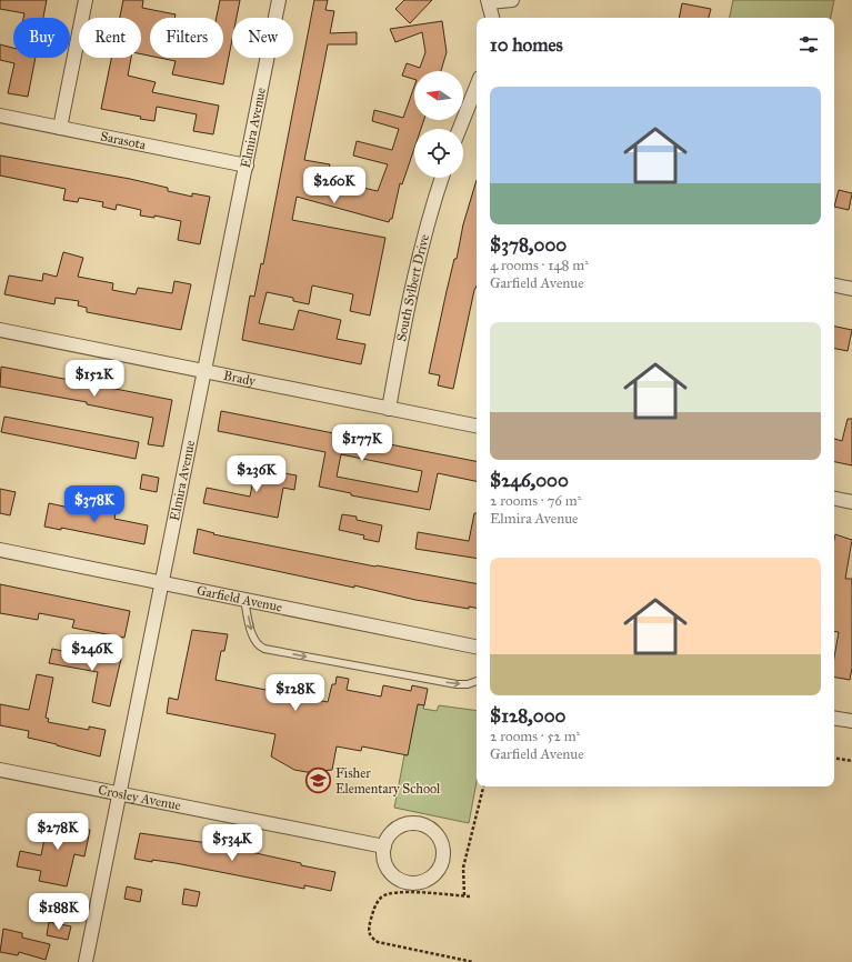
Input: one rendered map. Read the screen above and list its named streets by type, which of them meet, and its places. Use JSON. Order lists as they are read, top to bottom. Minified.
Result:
{"streets":{"street":["Elmira Avenue","Sarasota","South Sylbert Drive","Brady","Garfield Avenue","Crosley Avenue"]},"crossings":[["Elmira Avenue","Sarasota"],["Elmira Avenue","Brady"],["Elmira Avenue","Garfield Avenue"],["Elmira Avenue","Crosley Avenue"],["South Sylbert Drive","Brady"]],"places":{"school or university":["Fisher Elementary School"]},"north":"left","page":{"chip":["Buy","Rent","Filters","New"],"heading":"10 homes","list":[{"name":"$378,000","note":"4 rooms · 148 m² · Garfield Avenue"},{"name":"$246,000","note":"2 rooms · 76 m² · Elmira Avenue"},{"name":"$128,000","note":"2 rooms · 52 m² · Garfield Avenue"}],"price":["$260K","$152K","$177K","$236K","$378K","$246K","$128K","$278K","$534K","$188K"]}}
